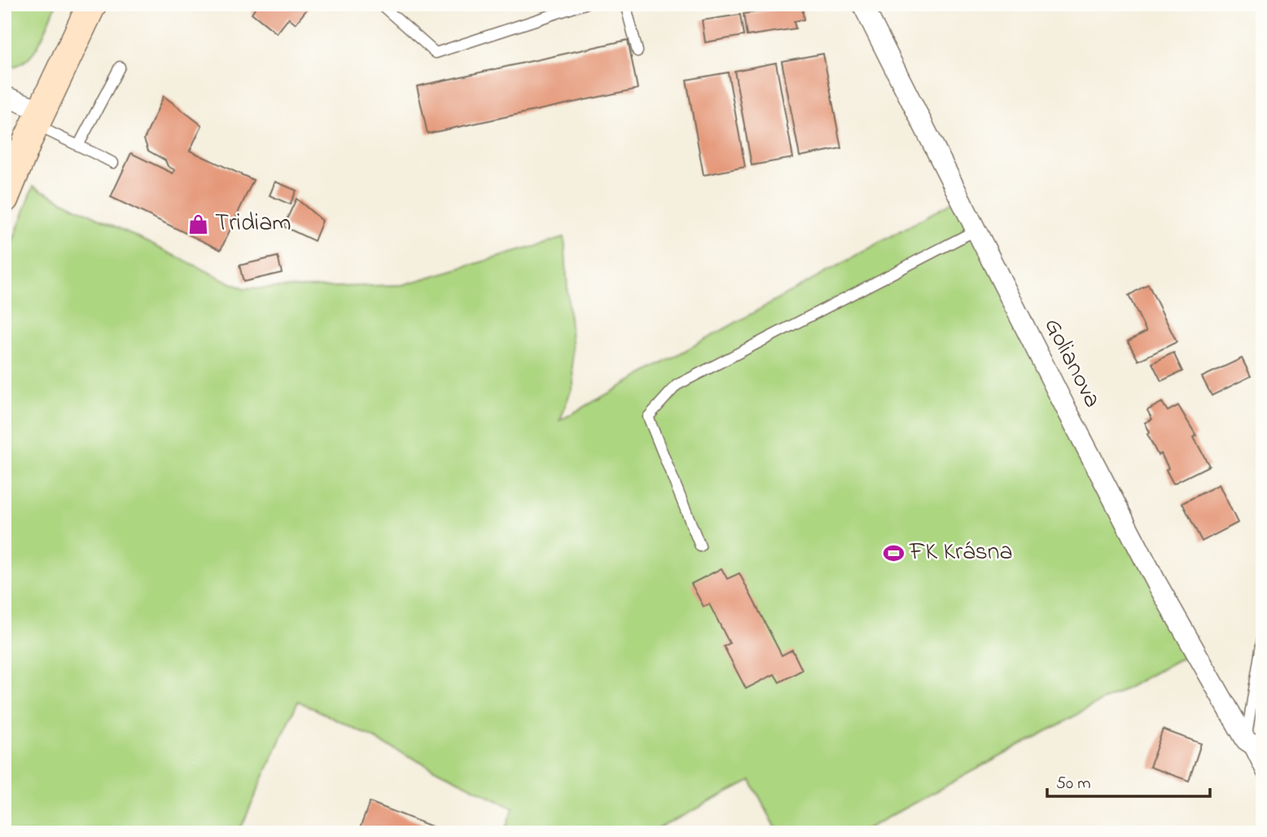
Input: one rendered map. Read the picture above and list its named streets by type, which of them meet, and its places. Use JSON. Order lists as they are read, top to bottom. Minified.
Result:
{"streets":{"street":["Golianova"]},"places":{"shop":["Tridiam"],"sports":["FK Krásna"]},"scale_bar":"50 m"}
